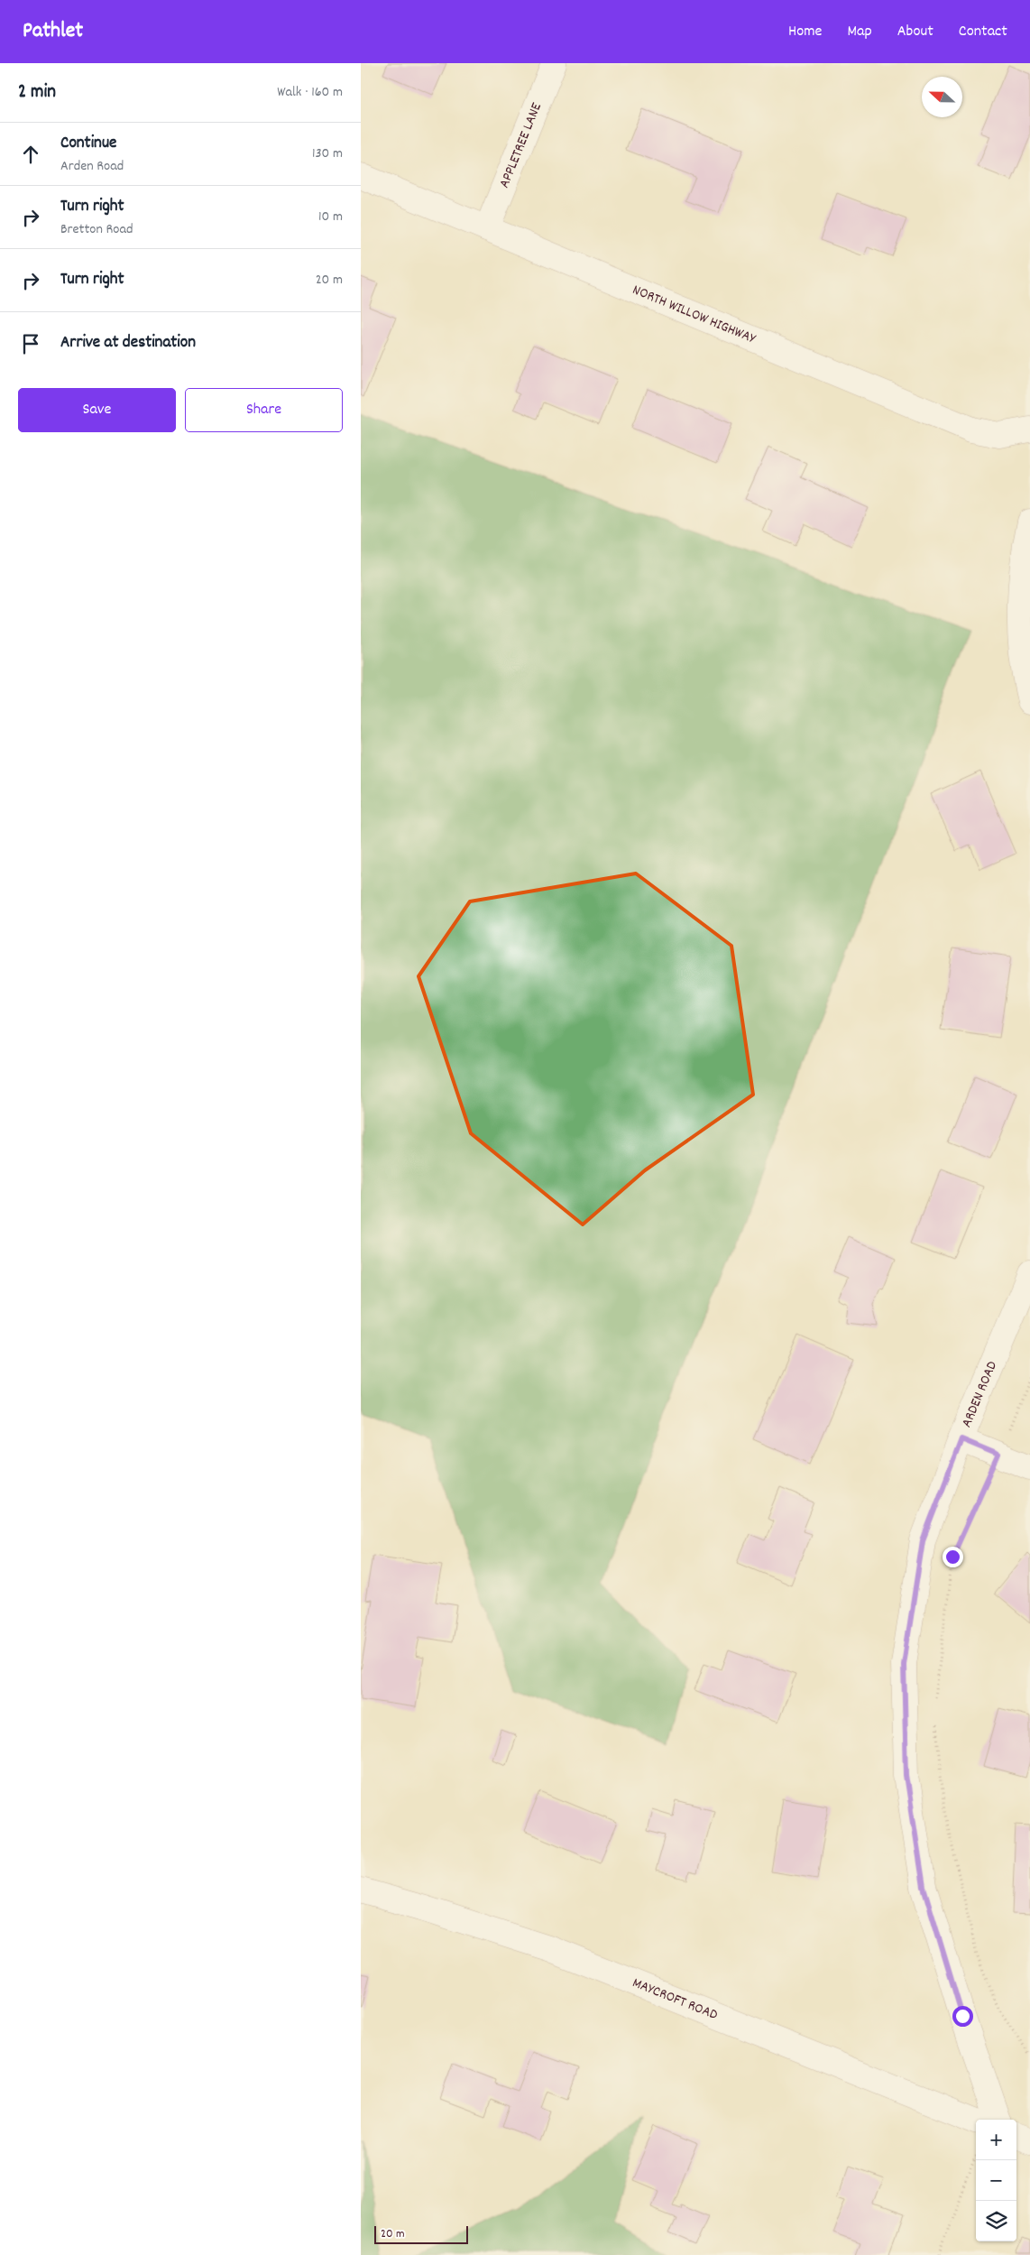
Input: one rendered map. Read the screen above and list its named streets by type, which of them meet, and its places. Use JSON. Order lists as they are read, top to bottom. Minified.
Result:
{"streets":{"street":["APPLETREE LANE","NORTH WILLOW HIGHWAY","ARDEN ROAD","MAYCROFT ROAD"]},"crossings":[["APPLETREE LANE","NORTH WILLOW HIGHWAY"]],"scale_bar":"20 m","north":"left","page":{"header":"Pathlet","nav":["Home","Map","About","Contact"],"heading":["2 min","Walk · 160 m"],"list":[["Continue","Arden Road","130 m"],["Turn right","Bretton Road","10 m"],["Turn right","20 m"],"Arrive at destination"],"buttons":["Save","Share"],"map_buttons":["+","−"],"scale":"20 m"}}
